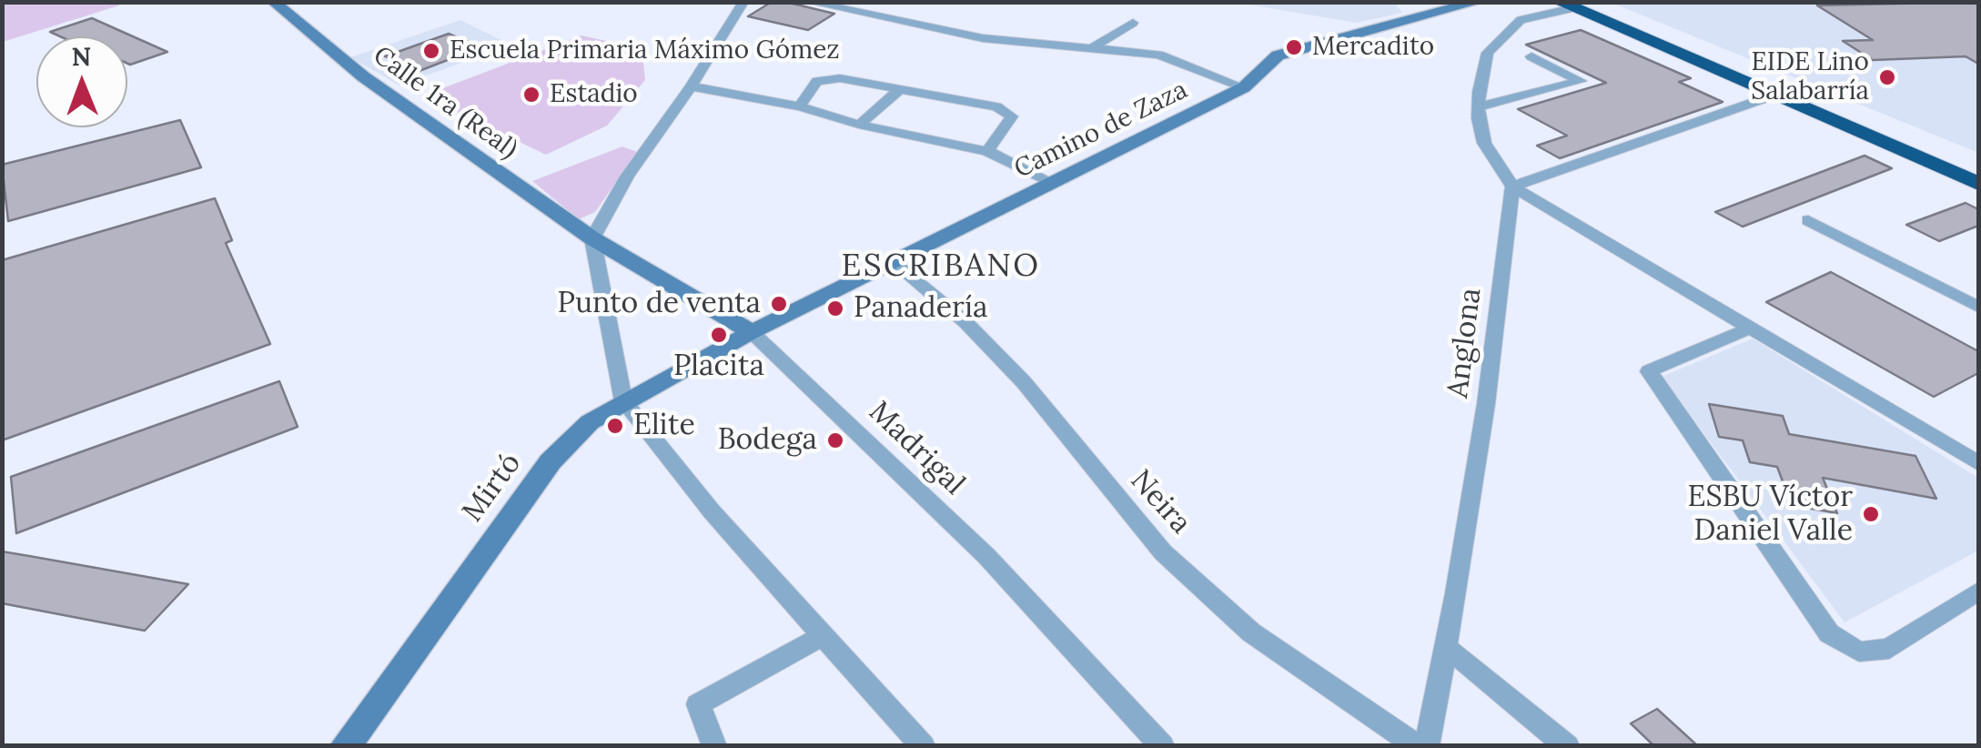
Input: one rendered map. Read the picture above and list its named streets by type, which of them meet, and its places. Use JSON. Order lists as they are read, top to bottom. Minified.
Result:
{"streets":{"street":["Calle 1ra (Real)","Camino de Zaza","Anglona","Madrigal","Mirtó","Neira"]},"crossings":[["Calle 1ra (Real)","Madrigal"],["Camino de Zaza","Madrigal"],["Camino de Zaza","Mirtó"],["Camino de Zaza","Neira"],["Madrigal","Mirtó"]],"districts":["ESCRIBANO"],"places":["Mercadito","Escuela Primaria Máximo Gómez","EIDE Lino Salabarría","Estadio","Punto de venta","Panadería","Placita","Elite","Bodega","ESBU Víctor Daniel Valle"],"north":"top"}
